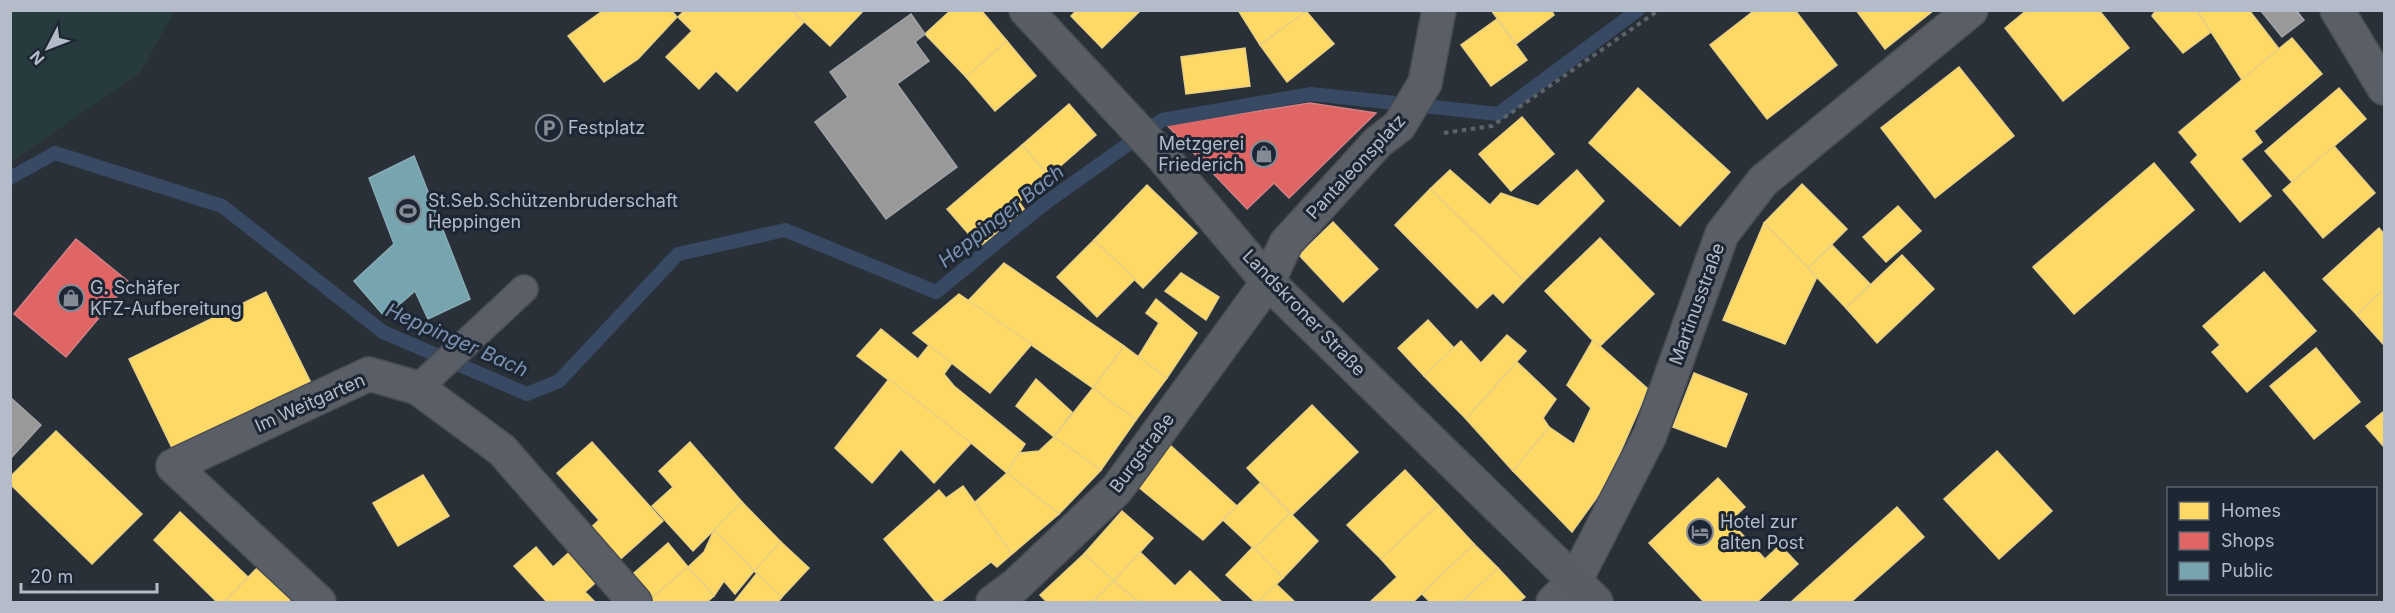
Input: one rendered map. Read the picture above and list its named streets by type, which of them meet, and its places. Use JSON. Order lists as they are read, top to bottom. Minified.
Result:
{"streets":{"main road":["Landskroner Straße","Burgstraße"],"street":["Pantaleonsplatz","Martinusstraße","Im Weitgarten"]},"crossings":[["Pantaleonsplatz","Landskroner Straße"],["Pantaleonsplatz","Burgstraße"],["Martinusstraße","Landskroner Straße"],["Landskroner Straße","Burgstraße"]],"water":["Heppinger Bach"],"places":{"parking":["Festplatz"],"shop":["Metzgerei Friederich","G. Schäfer KFZ-Aufbereitung"],"sports":["St.Seb.Schützenbruderschaft Heppingen"],"hotel":["Hotel zur alten Post"]},"legend":["Homes","Shops","Public"],"scale_bar":"20 m","north":"bottom left"}
